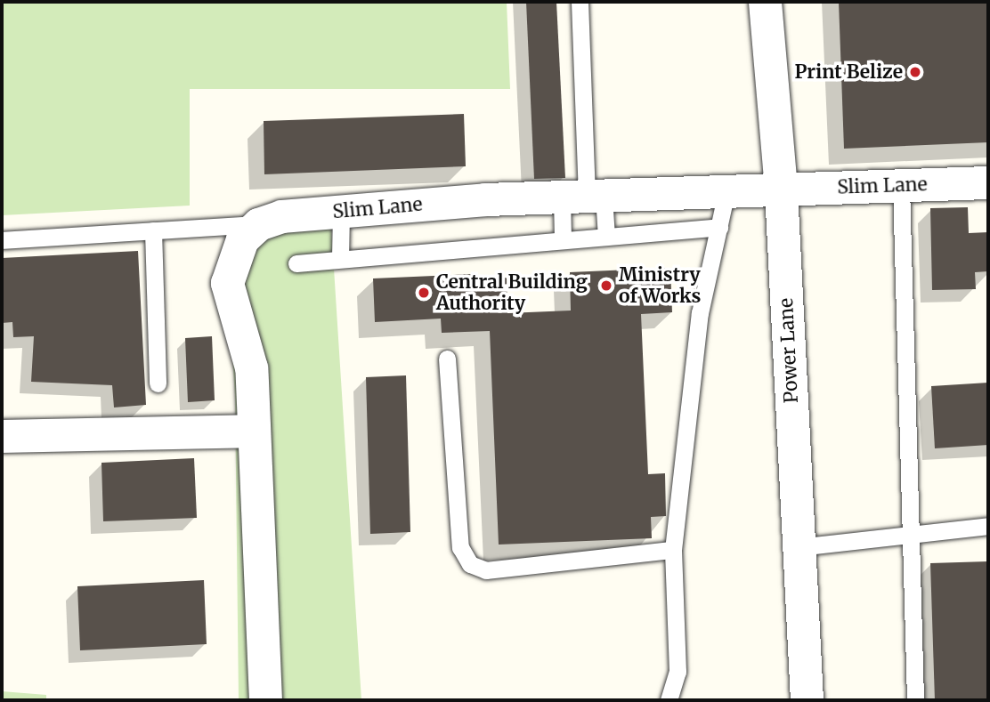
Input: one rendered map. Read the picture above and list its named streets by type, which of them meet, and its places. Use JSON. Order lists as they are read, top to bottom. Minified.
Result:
{"streets":{"street":["Slim Lane","Power Lane"]},"crossings":[["Slim Lane","Power Lane"]],"places":["Print Belize","Ministry of Works","Central Building Authority"]}
